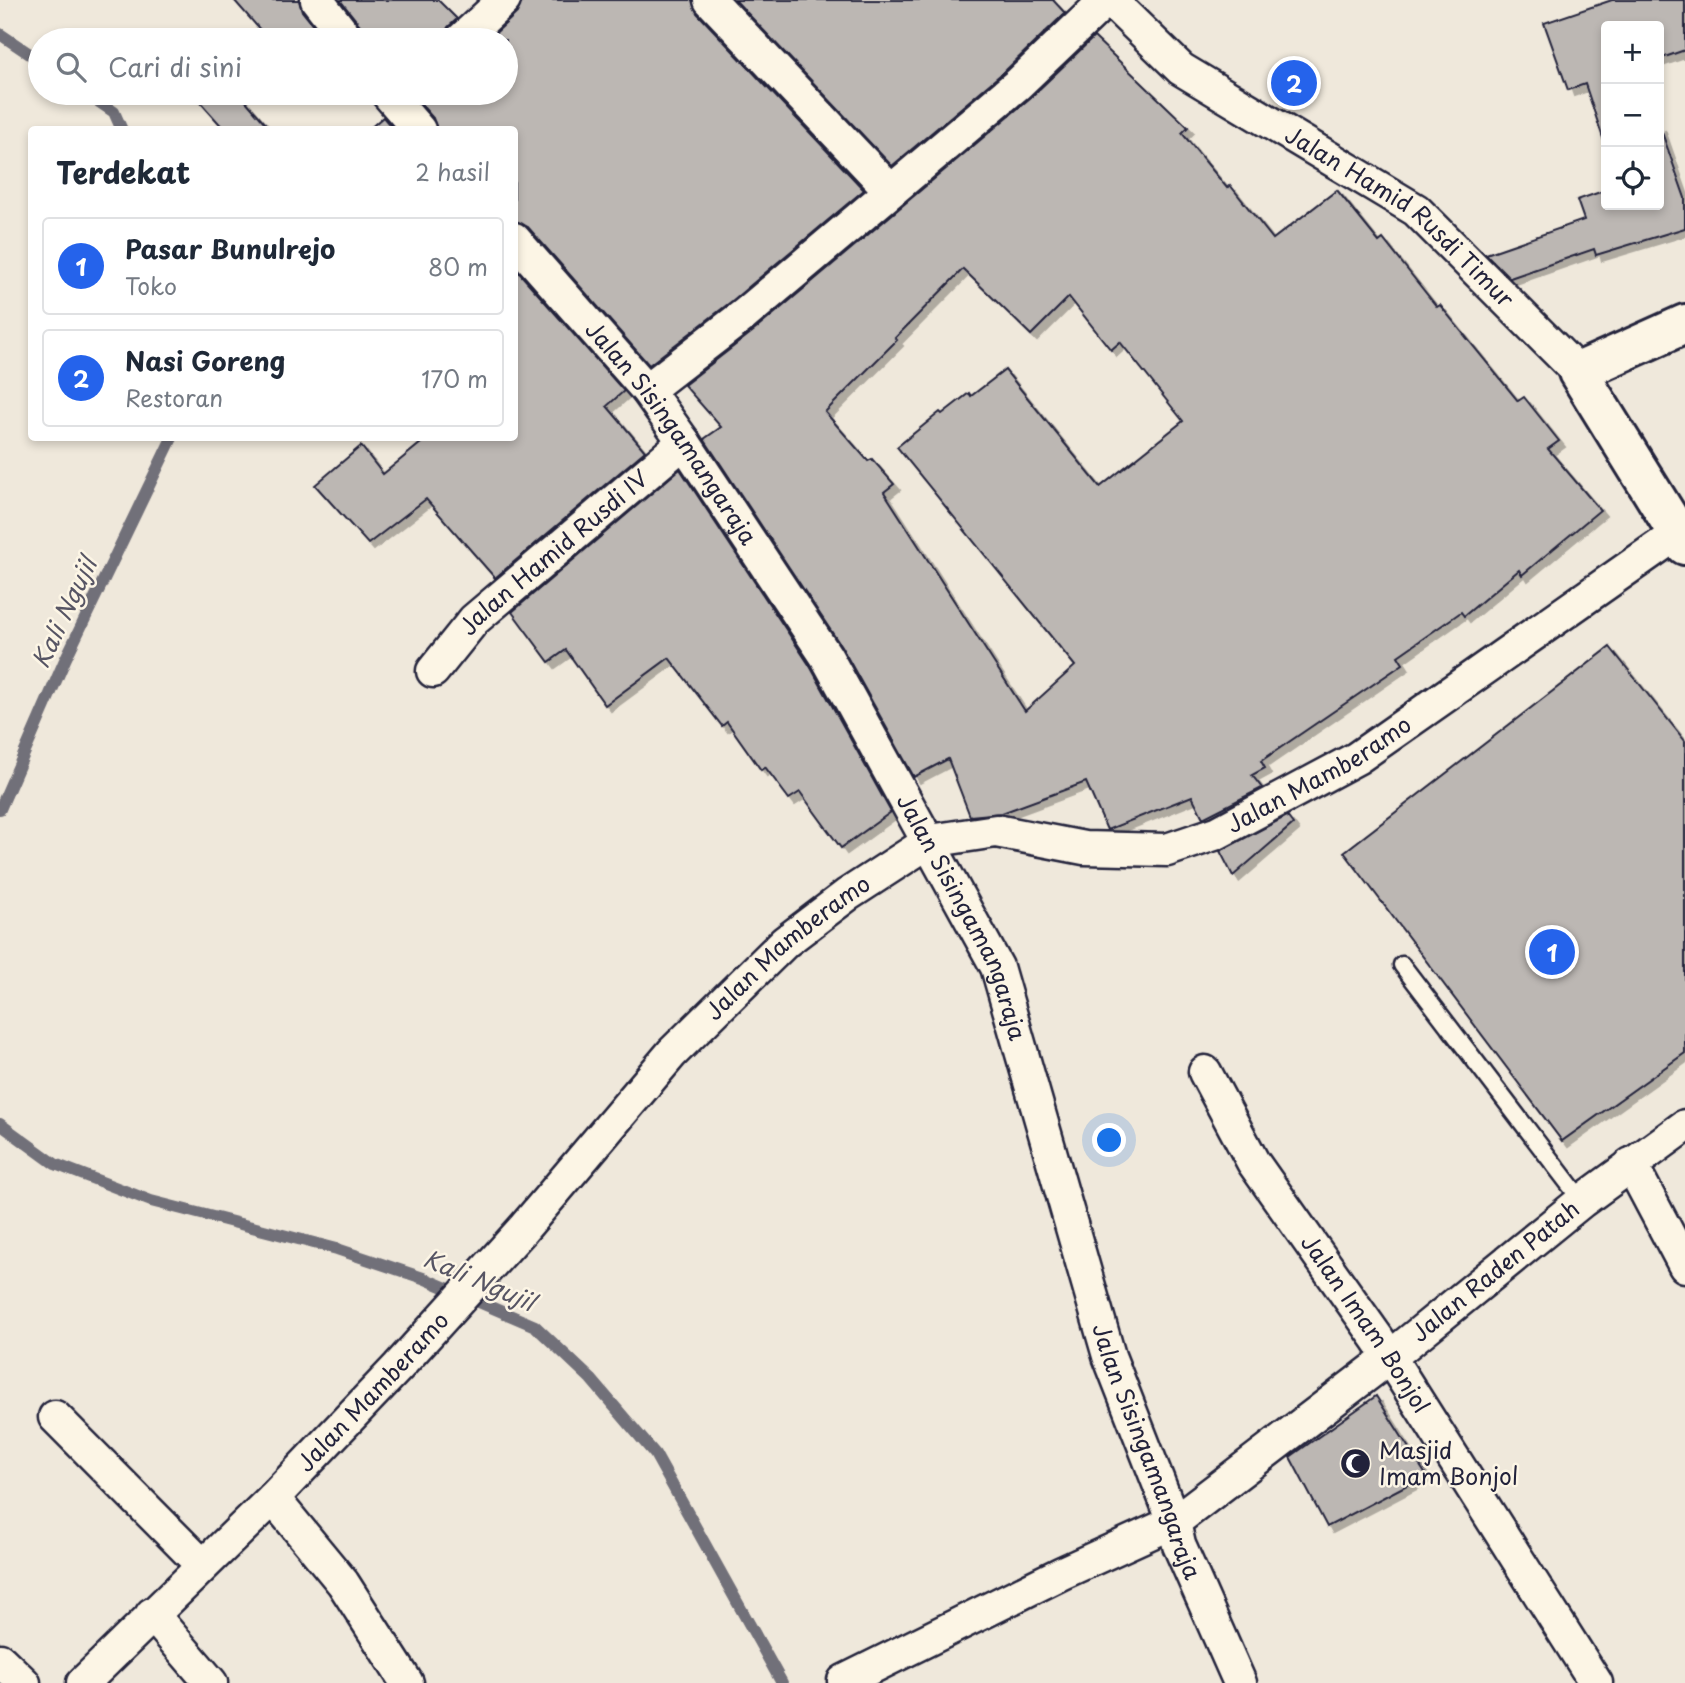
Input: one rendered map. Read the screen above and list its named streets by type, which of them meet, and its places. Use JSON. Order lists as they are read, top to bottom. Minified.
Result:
{"streets":{"street":["Jalan Hamid Rusdi Timur","Jalan Sisingamangaraja","Jalan Hamid Rusdi IV","Jalan Mamberamo","Jalan Raden Patah","Jalan Imam Bonjol"]},"crossings":[["Jalan Sisingamangaraja","Jalan Hamid Rusdi IV"],["Jalan Sisingamangaraja","Jalan Mamberamo"],["Jalan Sisingamangaraja","Jalan Raden Patah"],["Jalan Raden Patah","Jalan Imam Bonjol"]],"water":["Kali Ngujil"],"places":{"mosque":["Masjid Imam Bonjol"]},"page":{"map_buttons":["+","−"],"search":"Cari di sini","pins":["2","1"],"heading":["Terdekat","2 hasil"],"list":[{"mark":"1","name":"Pasar Bunulrejo","note":"Toko","value":"80 m"},{"mark":"2","name":"Nasi Goreng","note":"Restoran","value":"170 m"}]}}
